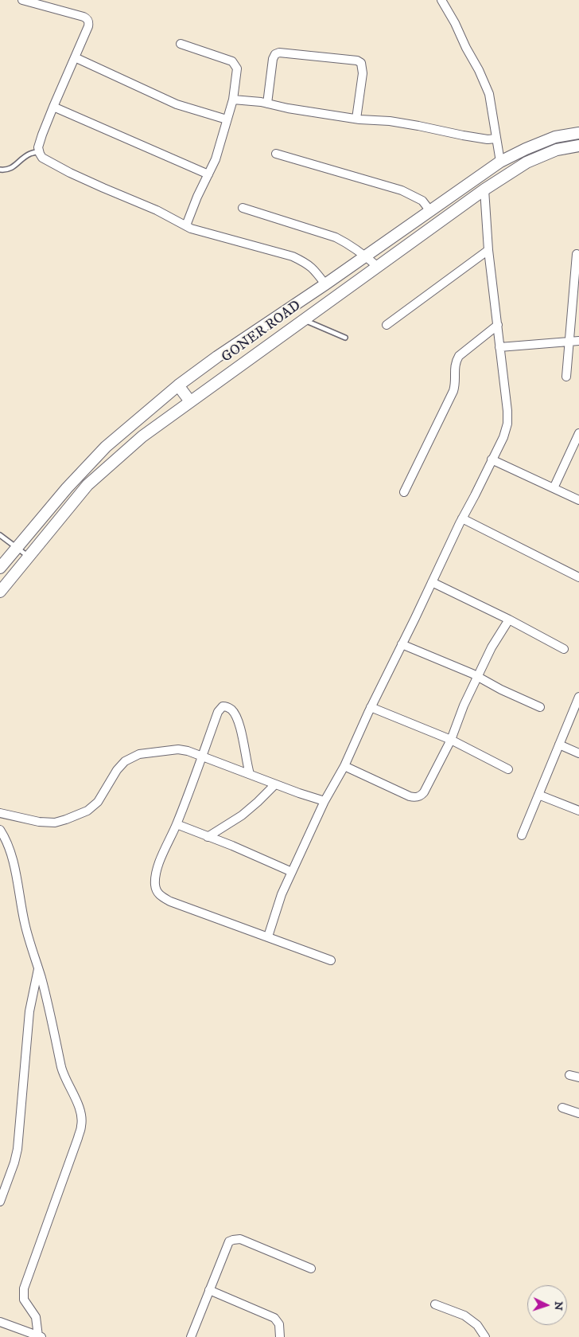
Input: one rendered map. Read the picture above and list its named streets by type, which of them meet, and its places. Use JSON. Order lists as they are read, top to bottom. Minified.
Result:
{"streets":{"street":["GONER ROAD"]},"north":"right"}
